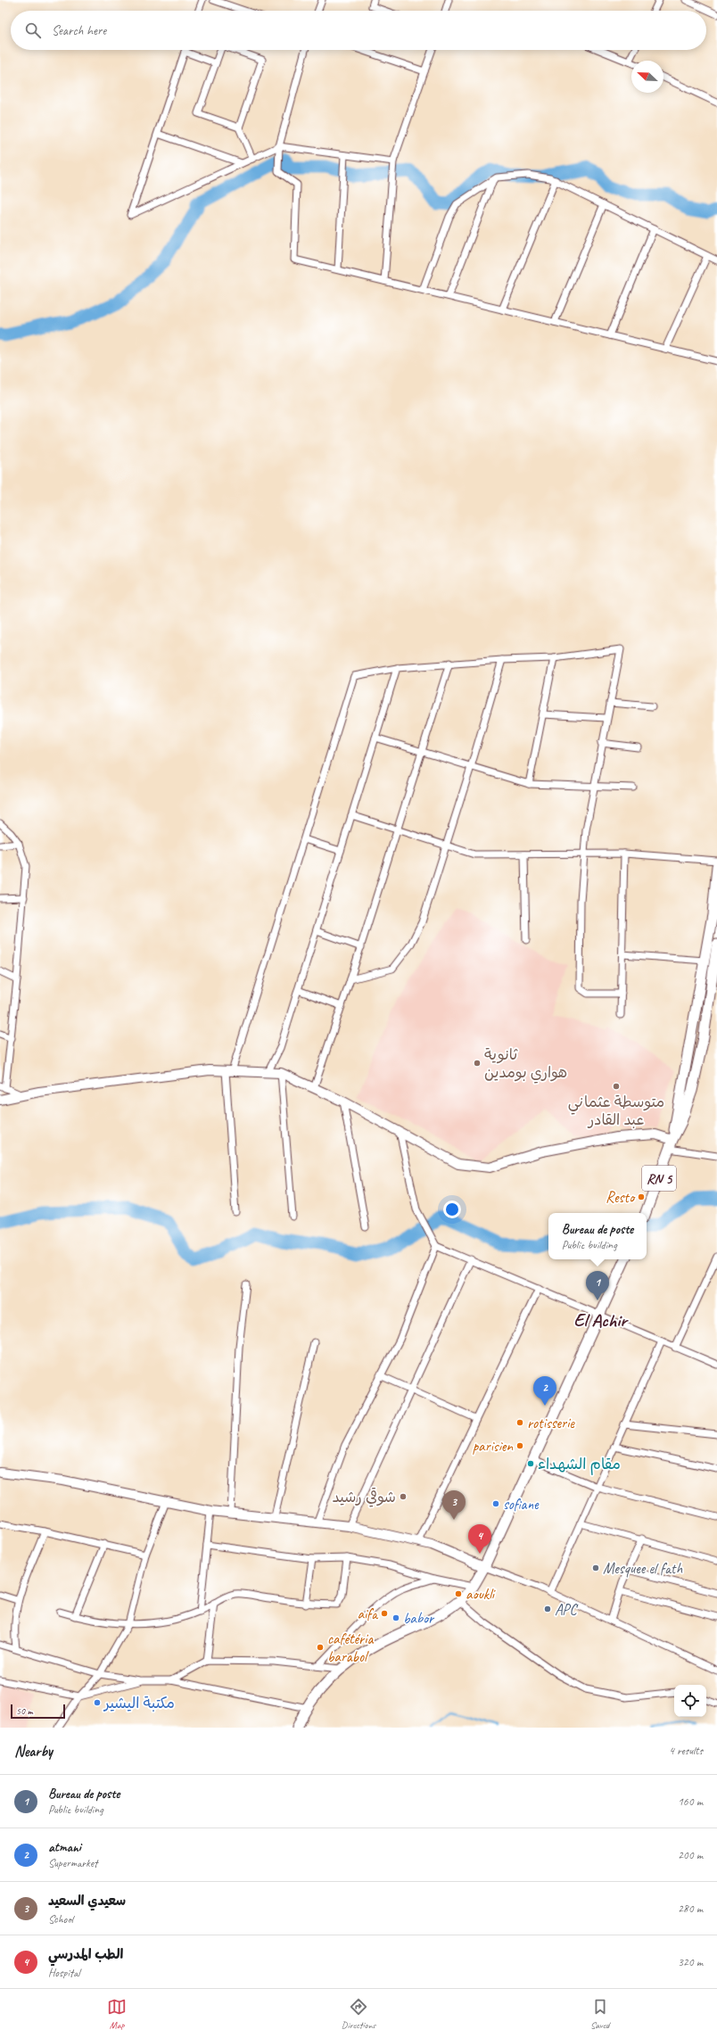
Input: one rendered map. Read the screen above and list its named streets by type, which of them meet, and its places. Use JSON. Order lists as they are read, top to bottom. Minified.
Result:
{"streets":{"main road":["RN 5"]},"districts":["El Achir"],"places":["ثانوية هواري بومدين","متوسطة عثماني عبد القادر","Resto","rotisserie","parisien","مقام الشهداء","شوقي رشيد","sofiane","Mesquee el fath","aoukli","APC","aifa","babor","cafétéria barabol","مكتبة اليشير"],"scale_bar":"50 m","north":"top left","page":{"search":"Search here","popup":["Bureau de poste","Public building"],"pins":["1","2","3","4"],"scale":"50 m","heading":["Nearby","4 results"],"list":[{"mark":"1","name":"Bureau de poste","note":"Public building","value":"160 m"},{"mark":"2","name":"atmani","note":"Supermarket","value":"200 m"},{"mark":"3","name":"سعيدي السعيد","note":"School","value":"280 m"},{"mark":"4","name":"الطب المدرسي","note":"Hospital","value":"320 m"}],"nav":["Map","Directions","Saved"]}}
